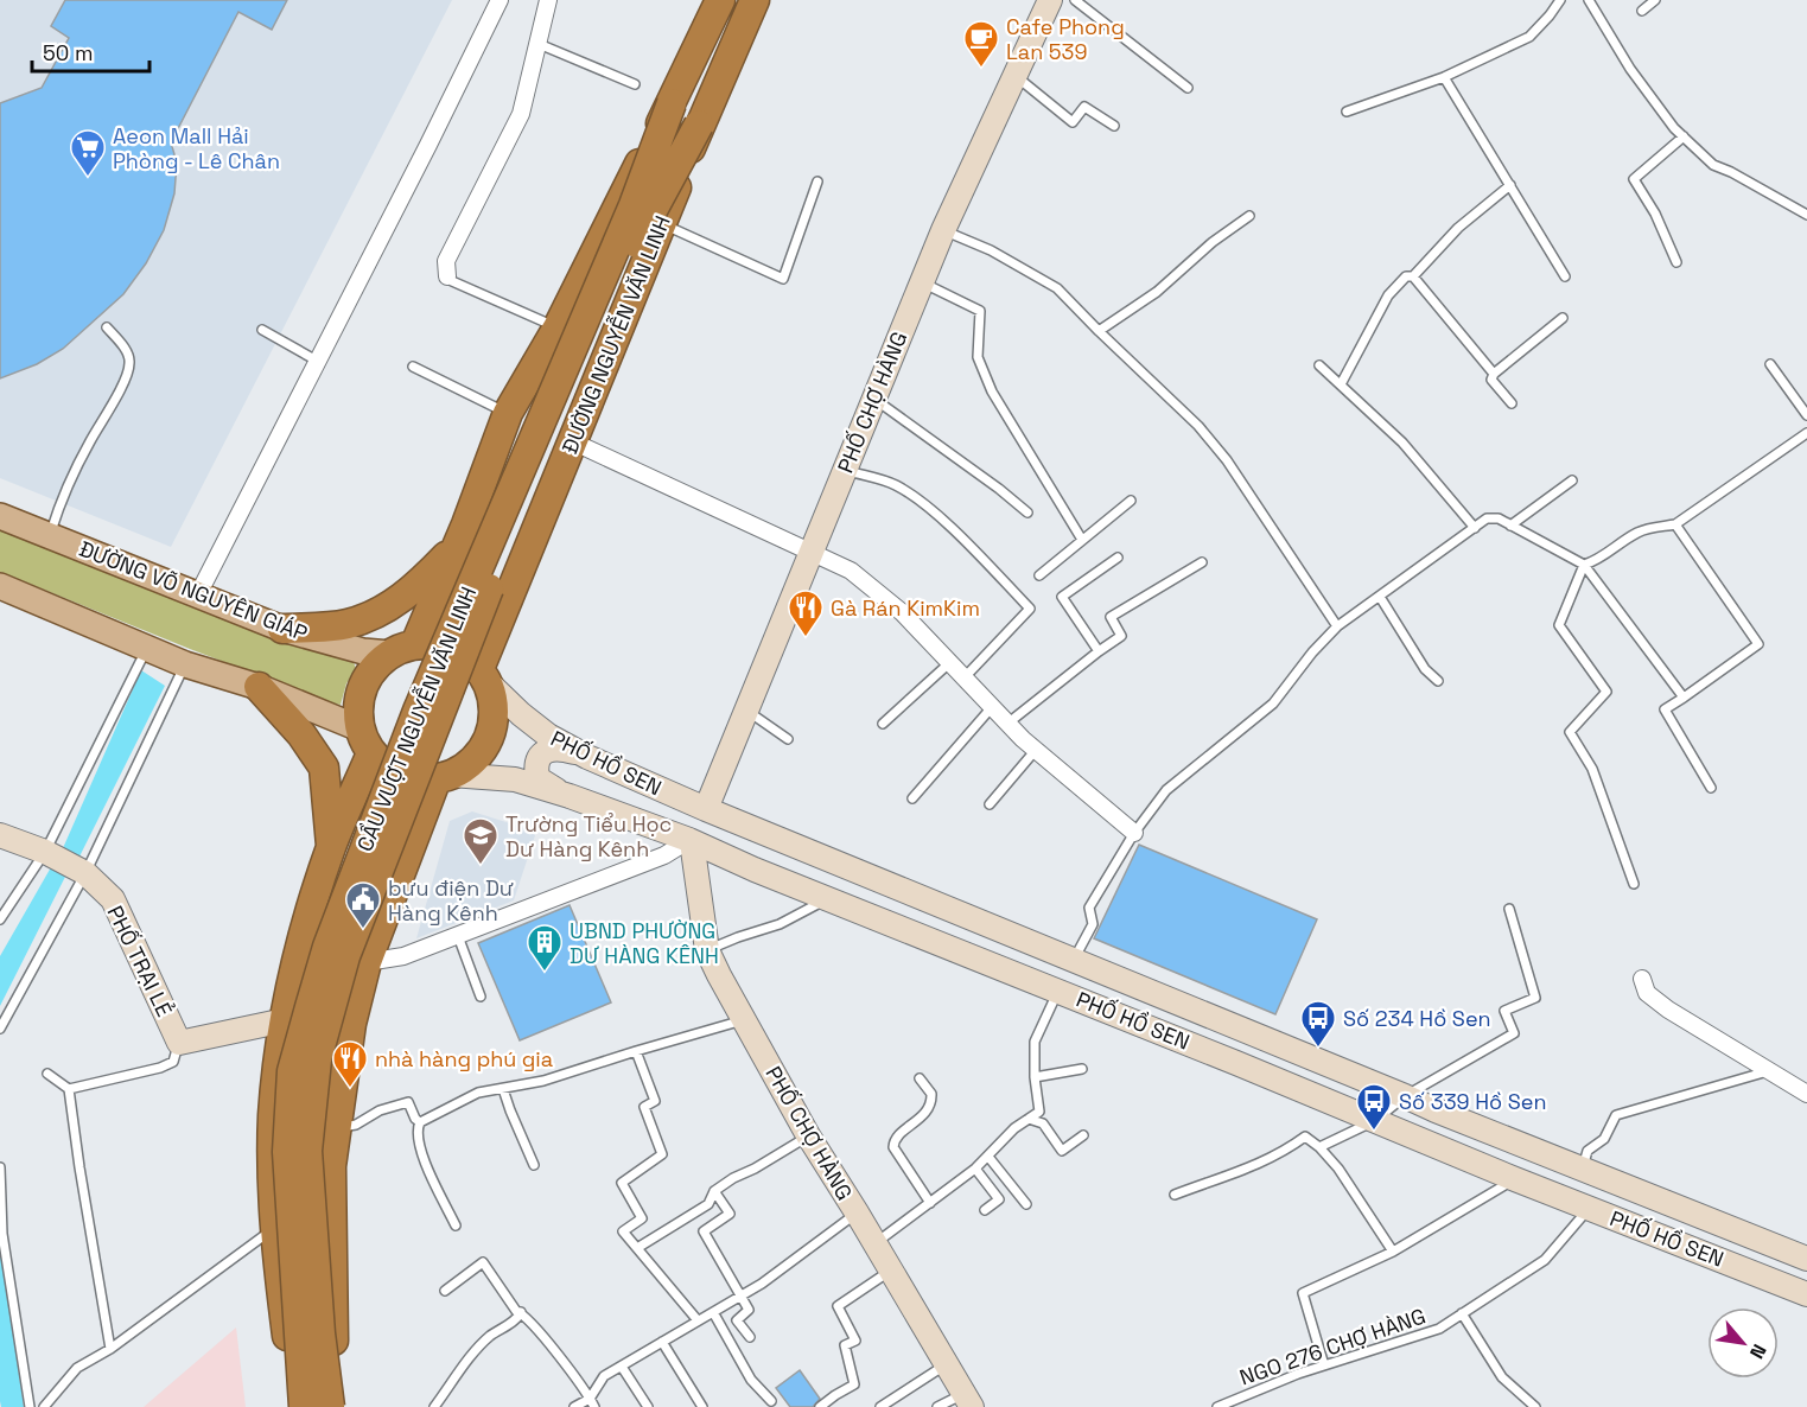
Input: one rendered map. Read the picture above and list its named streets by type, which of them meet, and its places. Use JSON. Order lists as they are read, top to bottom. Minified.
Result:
{"streets":{"highway":["ĐƯỜNG NGUYỄN VĂN LINH","CẦU VƯỢT NGUYỄN VĂN LINH"],"main road":["PHỐ CHỢ HÀNG","ĐƯỜNG VÕ NGUYÊN GIÁP","PHỐ HỒ SEN","PHỐ TRẠI LẺ"],"lane":["NGO 276 CHỢ HÀNG"]},"crossings":[["ĐƯỜNG NGUYỄN VĂN LINH","ĐƯỜNG VÕ NGUYÊN GIÁP"],["ĐƯỜNG NGUYỄN VĂN LINH","CẦU VƯỢT NGUYỄN VĂN LINH"],["ĐƯỜNG NGUYỄN VĂN LINH","PHỐ HỒ SEN"],["PHỐ CHỢ HÀNG","PHỐ HỒ SEN"],["ĐƯỜNG VÕ NGUYÊN GIÁP","PHỐ HỒ SEN"],["PHỐ HỒ SEN","NGO 276 CHỢ HÀNG"]],"places":{"cafe":["Cafe Phong Lan 539"],"supermarket":["Aeon Mall Hải Phòng - Lê Chân"],"restaurant":["Gà Rán KimKim","nhà hàng phú gia"],"school or university":["Trường Tiểu Học Dư Hàng Kênh"],"public building":["bưu điện Dư Hàng Kênh"],"building":["UBND PHƯỜNG DƯ HÀNG KÊNH"],"bus stop":["Số 234 Hồ Sen","Số 339 Hồ Sen"]},"scale_bar":"50 m","north":"bottom right"}
